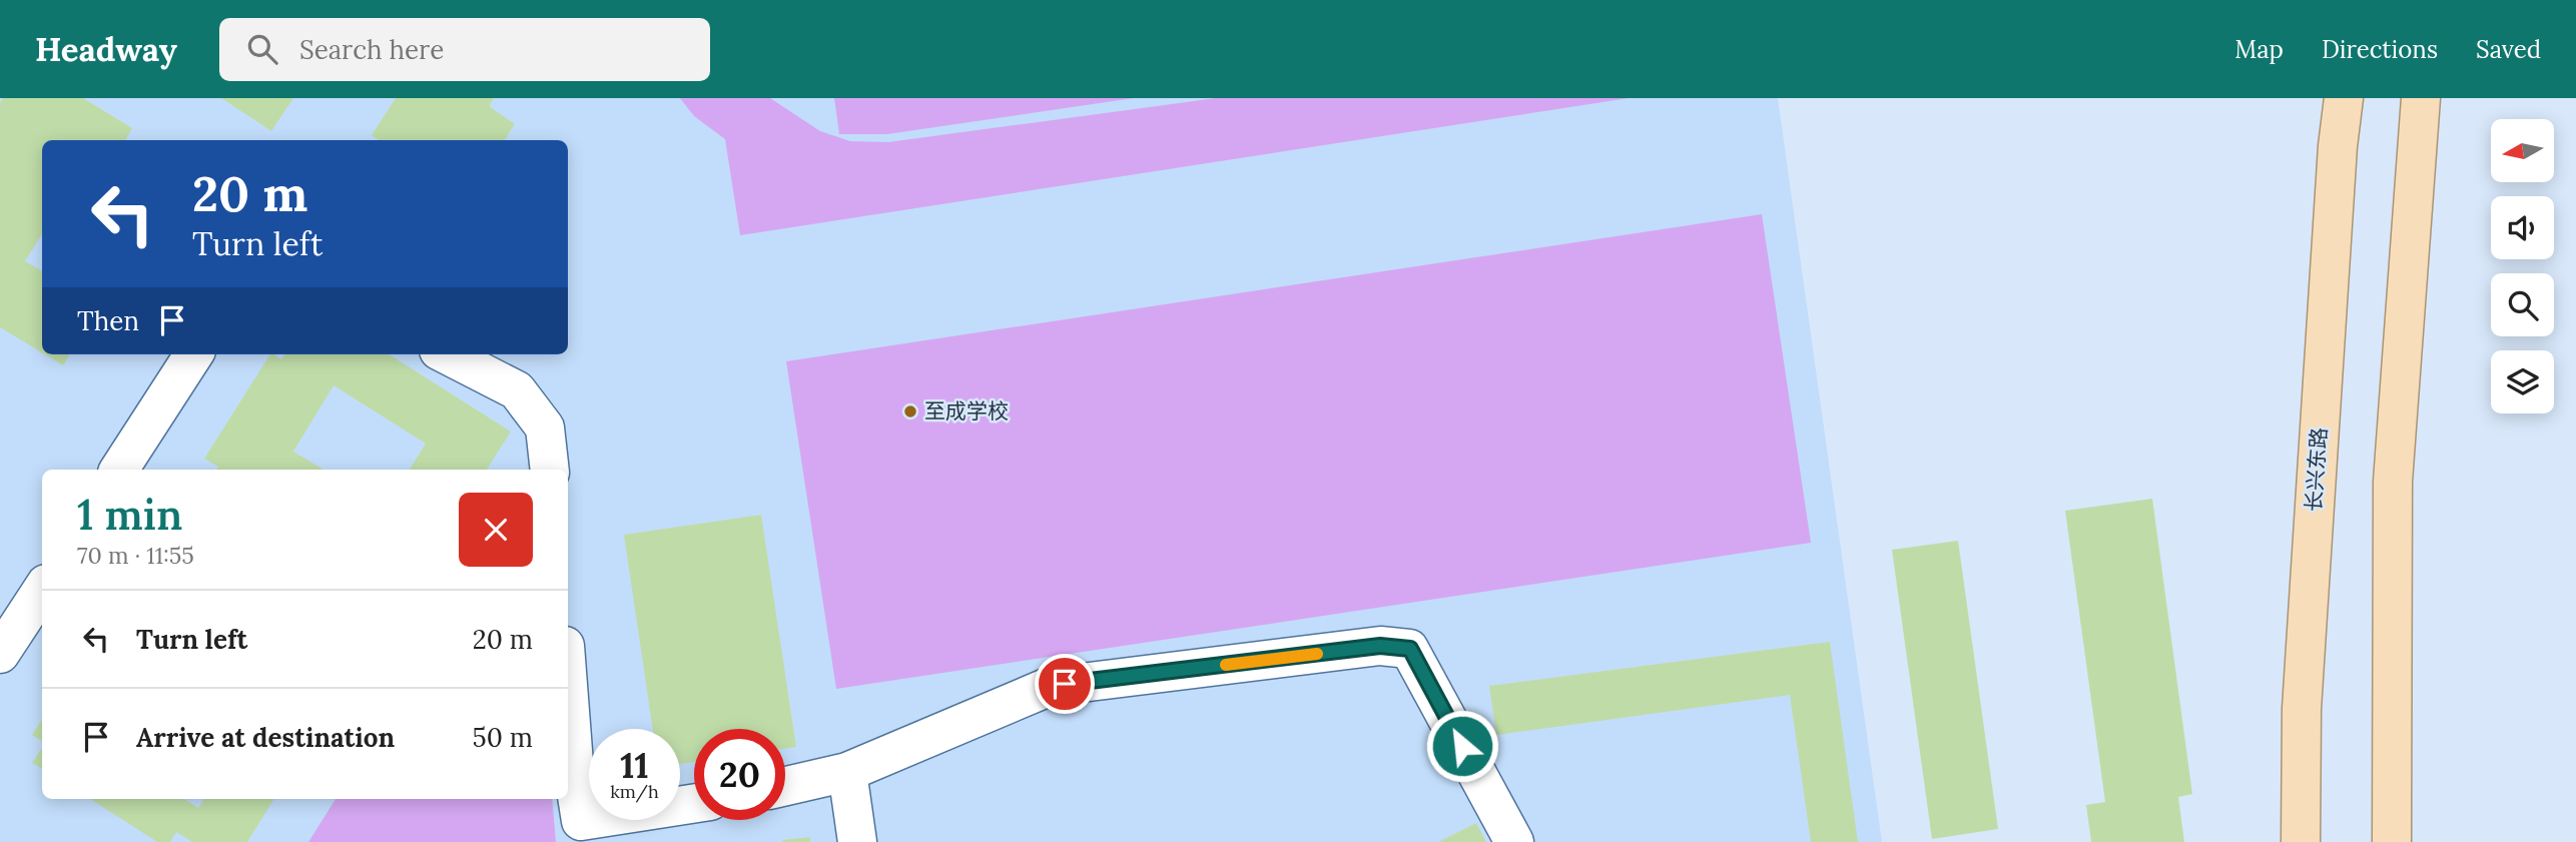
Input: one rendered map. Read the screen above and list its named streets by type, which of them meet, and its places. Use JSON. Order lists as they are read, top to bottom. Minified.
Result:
{"streets":{"main road":["长兴东路"]},"places":["至成学校"],"north":"left","page":{"header":"Headway","search":"Search here","nav":["Map","Directions","Saved"],"turn":["20 m","Turn left"],"then":"Then","heading":["1 min","70 m · 11:55"],"list":[{"name":"Turn left","value":"20 m"},{"name":"Arrive at destination","value":"50 m"}],"speed":"11 km/h","limit":"20"}}
